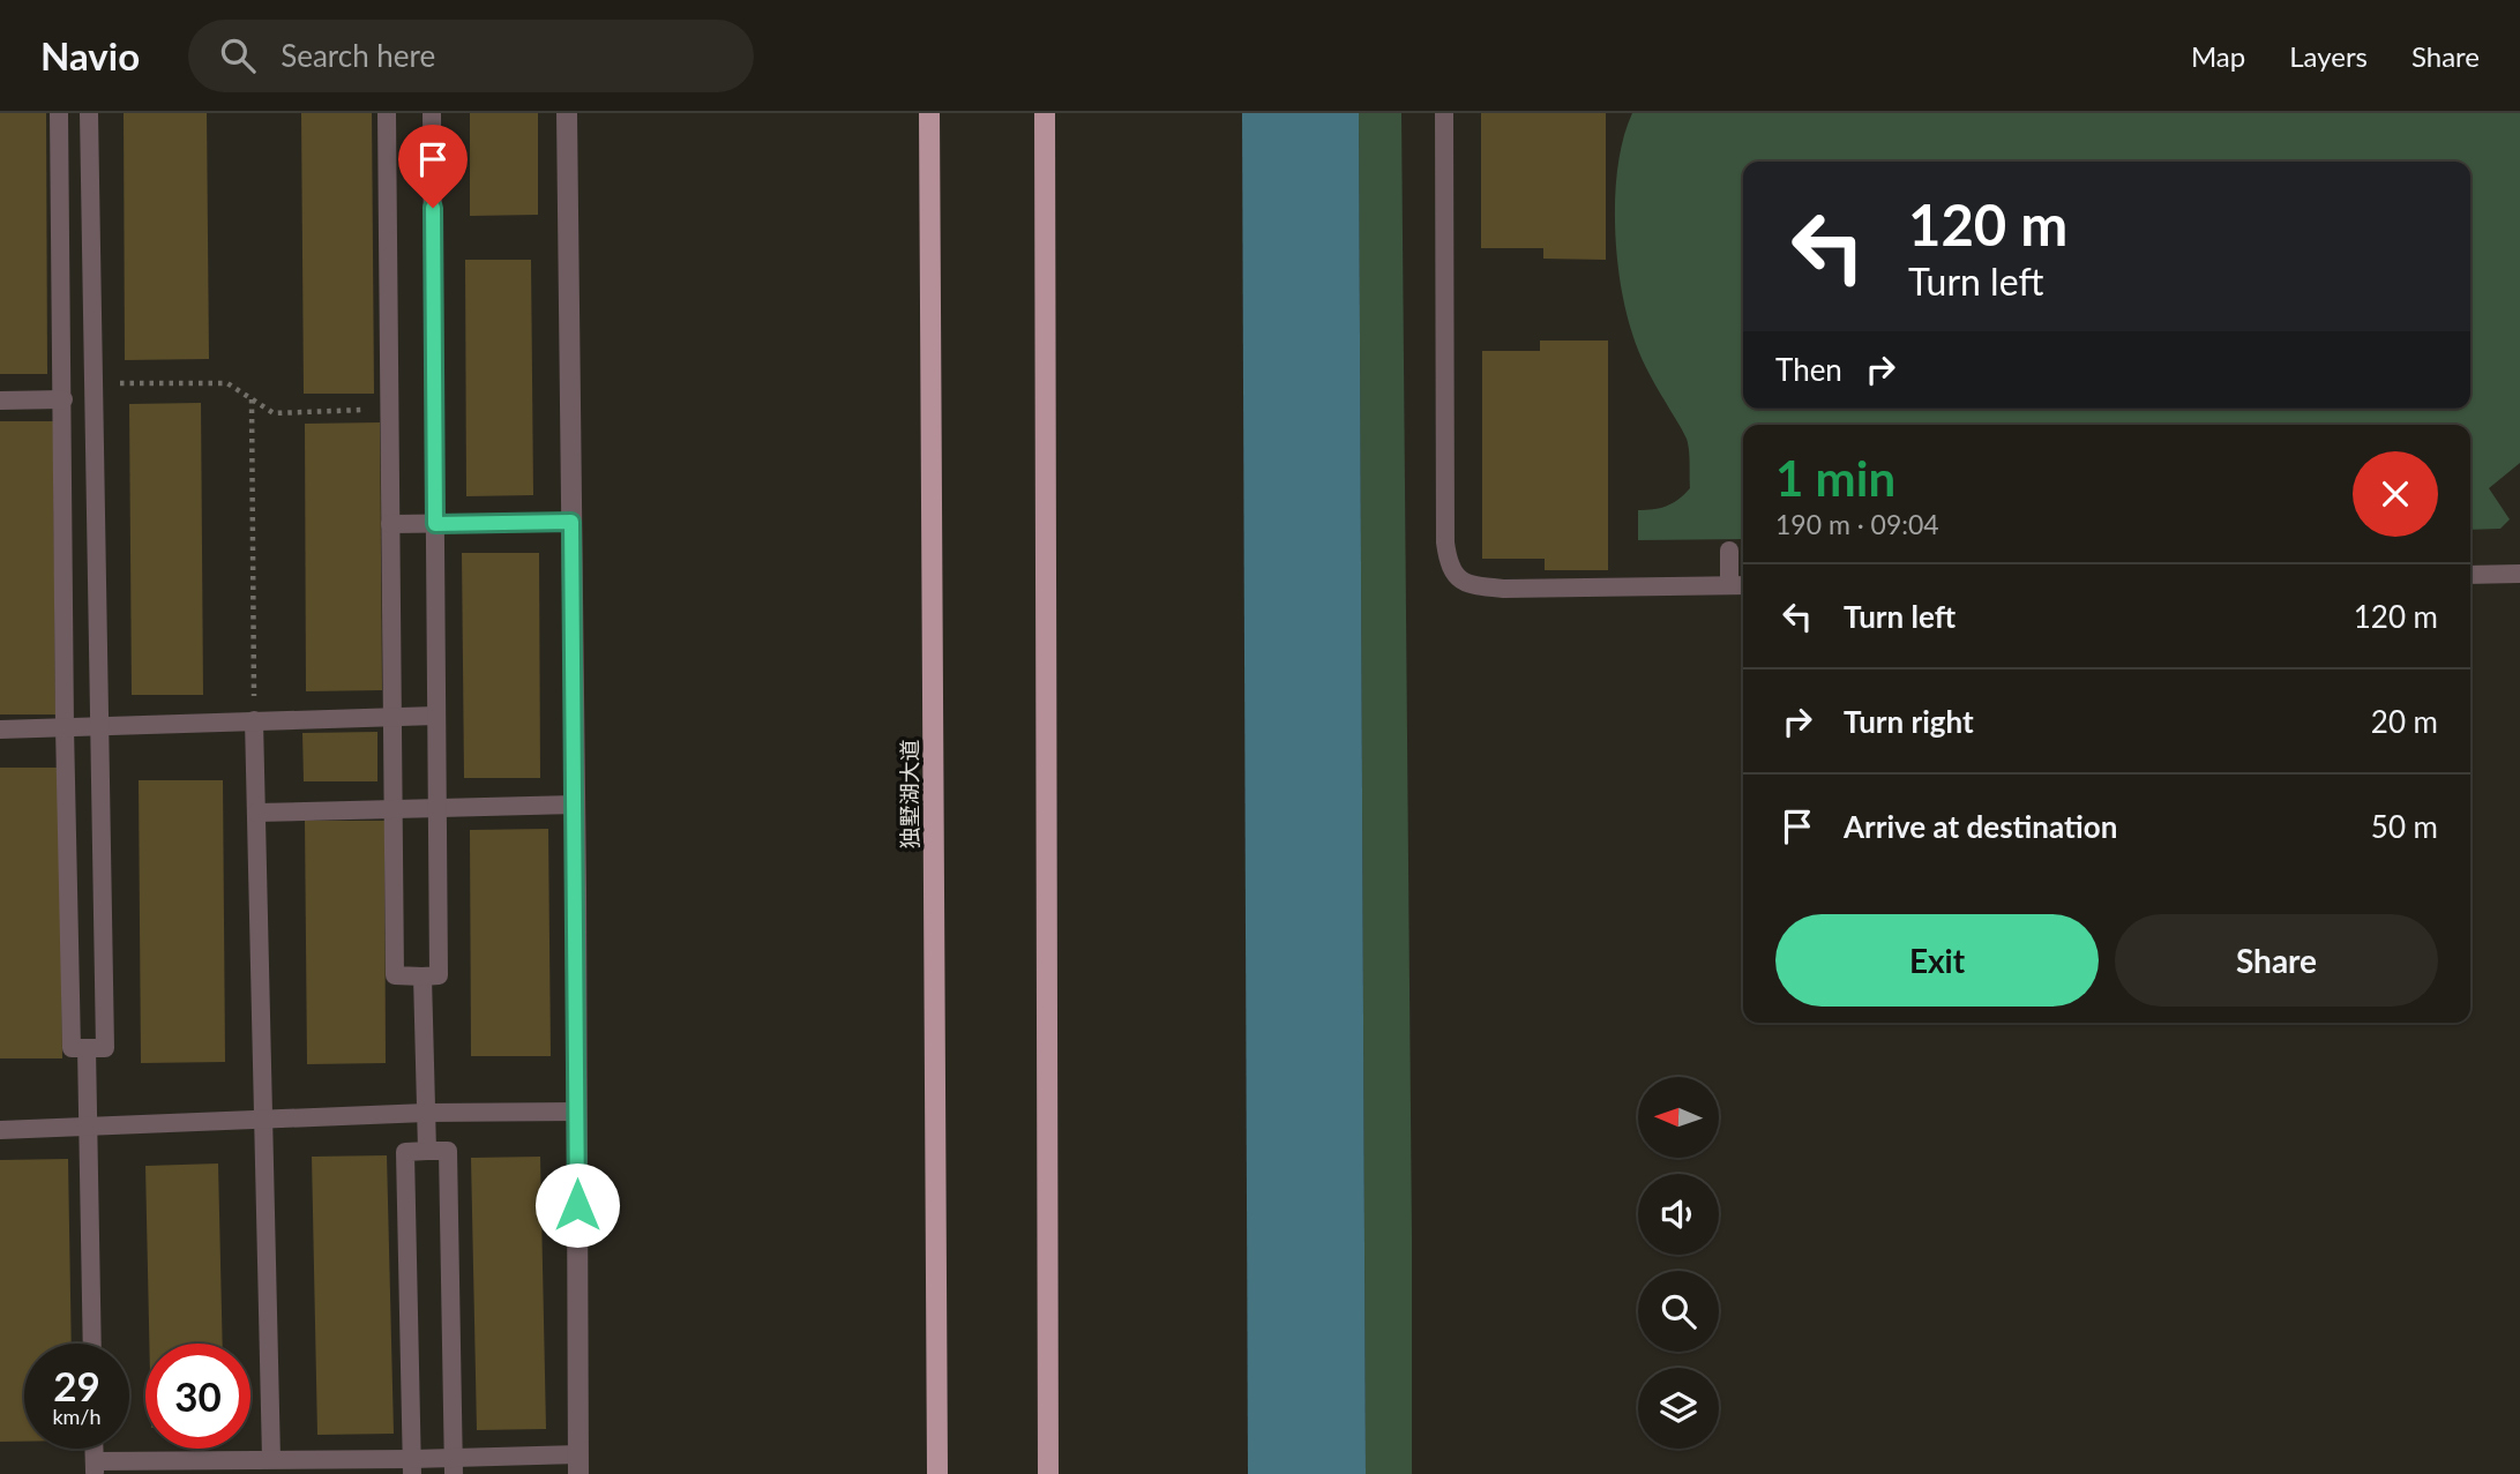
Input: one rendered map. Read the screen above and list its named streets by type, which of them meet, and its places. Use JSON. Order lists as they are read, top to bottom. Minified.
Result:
{"streets":{"main road":["独墅湖大道"]},"north":"left","page":{"header":"Navio","search":"Search here","nav":["Map","Layers","Share"],"turn":["120 m","Turn left"],"then":"Then","heading":["1 min","190 m · 09:04"],"list":[{"name":"Turn left","value":"120 m"},{"name":"Turn right","value":"20 m"},{"name":"Arrive at destination","value":"50 m"}],"buttons":["Exit","Share"],"speed":"29 km/h","limit":"30"}}
